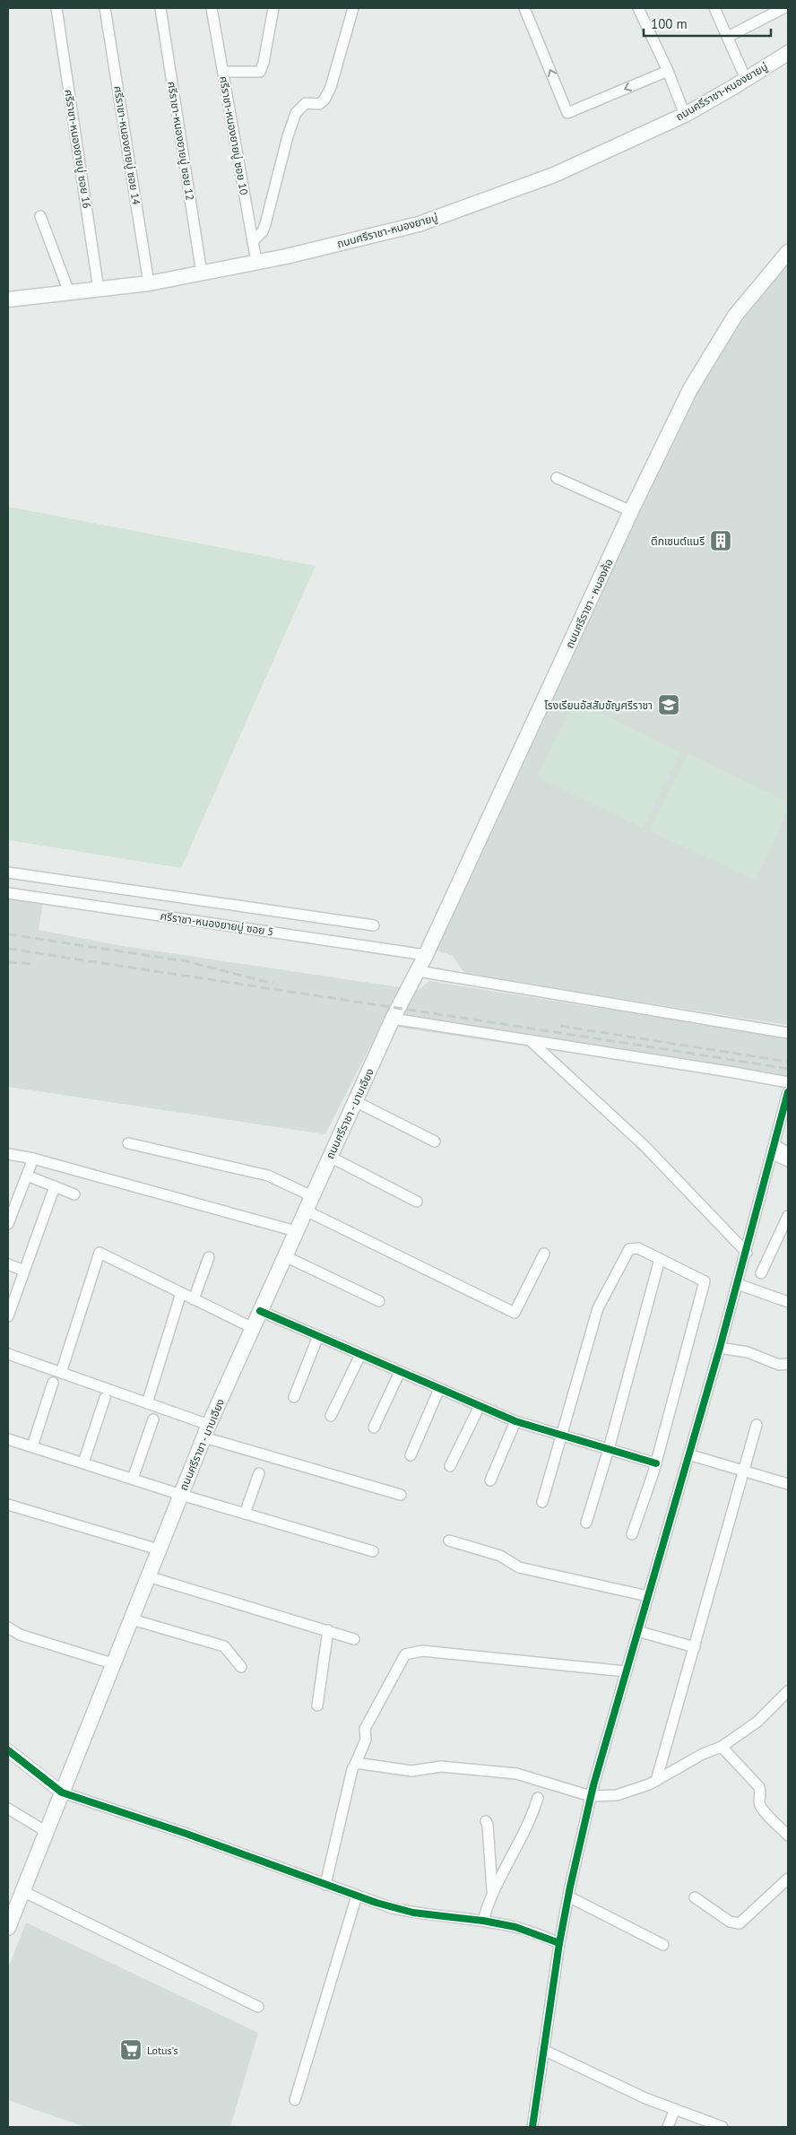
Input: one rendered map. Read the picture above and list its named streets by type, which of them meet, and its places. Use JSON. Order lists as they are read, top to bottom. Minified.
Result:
{"streets":{"main road":["ถนนศรีราชา-หนองยายบู่","ถนนศรีราชา - หนองค้อ","ถนนศรีราชา - มาบเอียง"],"street":["ศรีราชา-หนองยายบู่ ซอย 10","ศรีราชา-หนองยายบู่ ซอย 12","ศรีราชา-หนองยายบู่ ซอย 14","ศรีราชา-หนองยายบู่ ซอย 16","ศรีราชา-หนองยายบู่ ซอย 5"]},"crossings":[["ถนนศรีราชา-หนองยายบู่","ศรีราชา-หนองยายบู่ ซอย 10"],["ถนนศรีราชา-หนองยายบู่","ศรีราชา-หนองยายบู่ ซอย 12"],["ถนนศรีราชา-หนองยายบู่","ศรีราชา-หนองยายบู่ ซอย 14"],["ถนนศรีราชา-หนองยายบู่","ศรีราชา-หนองยายบู่ ซอย 16"],["ถนนศรีราชา - หนองค้อ","ศรีราชา-หนองยายบู่ ซอย 5"],["ถนนศรีราชา - หนองค้อ","ถนนศรีราชา - มาบเอียง"]],"places":{"building":["ตึกเซนต์แมรี"],"school or university":["โรงเรียนอัสสัมชัญศรีราชา"],"supermarket":["Lotus's"]},"scale_bar":"100 m"}
